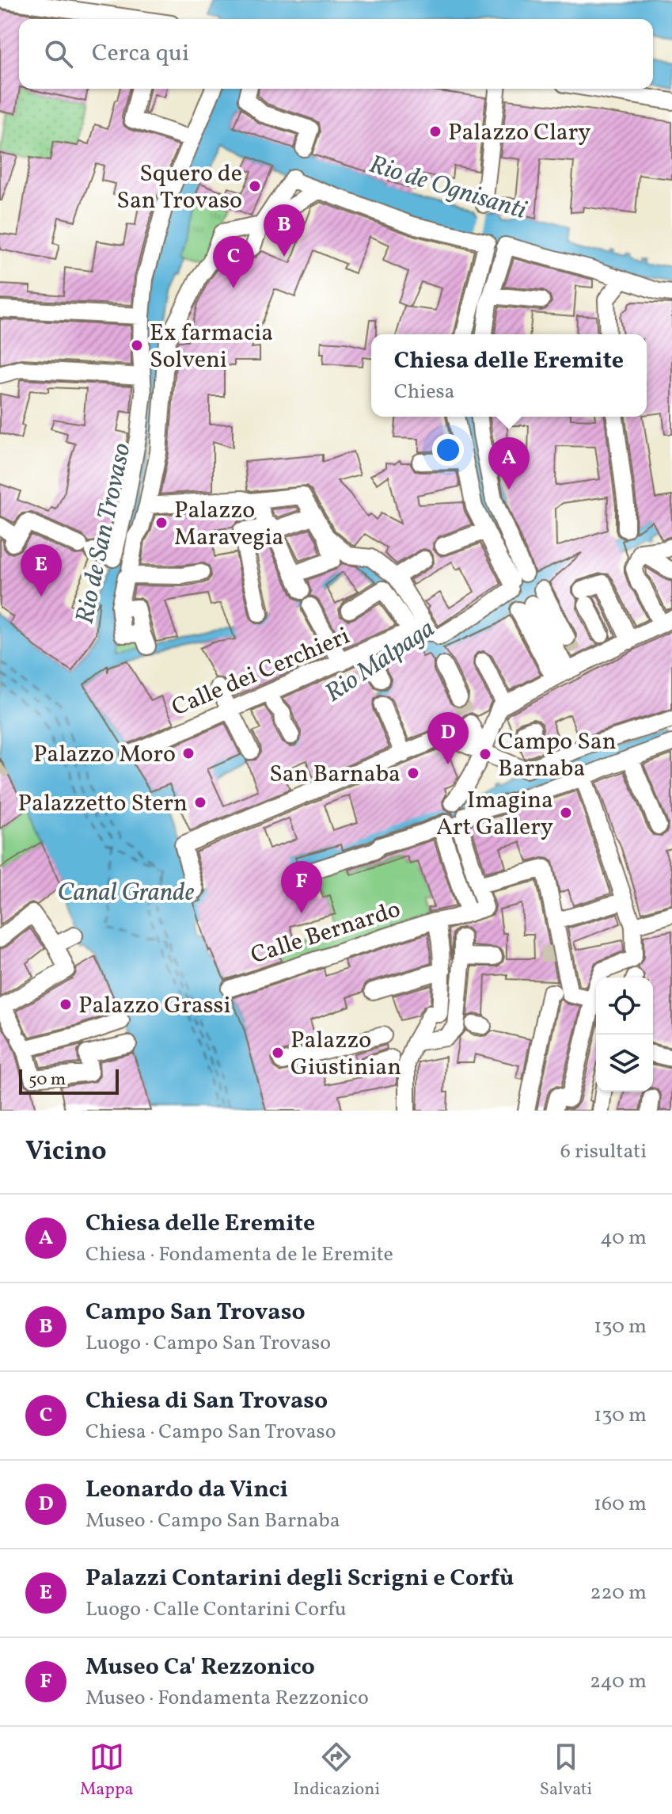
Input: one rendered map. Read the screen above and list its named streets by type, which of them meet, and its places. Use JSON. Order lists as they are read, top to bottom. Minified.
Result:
{"streets":{"street":["Calle dei Cerchieri","Calle Bernardo"]},"water":["Rio de Ognisanti","Rio de San Trovaso","Rio Malpaga","Canal Grande"],"places":["Palazzo Clary","Squero de San Trovaso","Ex farmacia Solveni","Palazzo Maravegia","Palazzo Moro","Campo San Barnaba","San Barnaba","Palazzetto Stern","Imagina Art Gallery","Palazzo Grassi","Palazzo Giustinian"],"scale_bar":"50 m","page":{"search":"Cerca qui","pins":["B","C","A","E","D","F"],"popup":["Chiesa delle Eremite","Chiesa"],"scale":"50 m","heading":["Vicino","6 risultati"],"list":[{"mark":"A","name":"Chiesa delle Eremite","note":"Chiesa · Fondamenta de le Eremite","value":"40 m"},{"mark":"B","name":"Campo San Trovaso","note":"Luogo · Campo San Trovaso","value":"130 m"},{"mark":"C","name":"Chiesa di San Trovaso","note":"Chiesa · Campo San Trovaso","value":"130 m"},{"mark":"D","name":"Leonardo da Vinci","note":"Museo · Campo San Barnaba","value":"160 m"},{"mark":"E","name":"Palazzi Contarini degli Scrigni e Corfù","note":"Luogo · Calle Contarini Corfu","value":"220 m"},{"mark":"F","name":"Museo Ca' Rezzonico","note":"Museo · Fondamenta Rezzonico","value":"240 m"}],"nav":["Mappa","Indicazioni","Salvati"]}}
